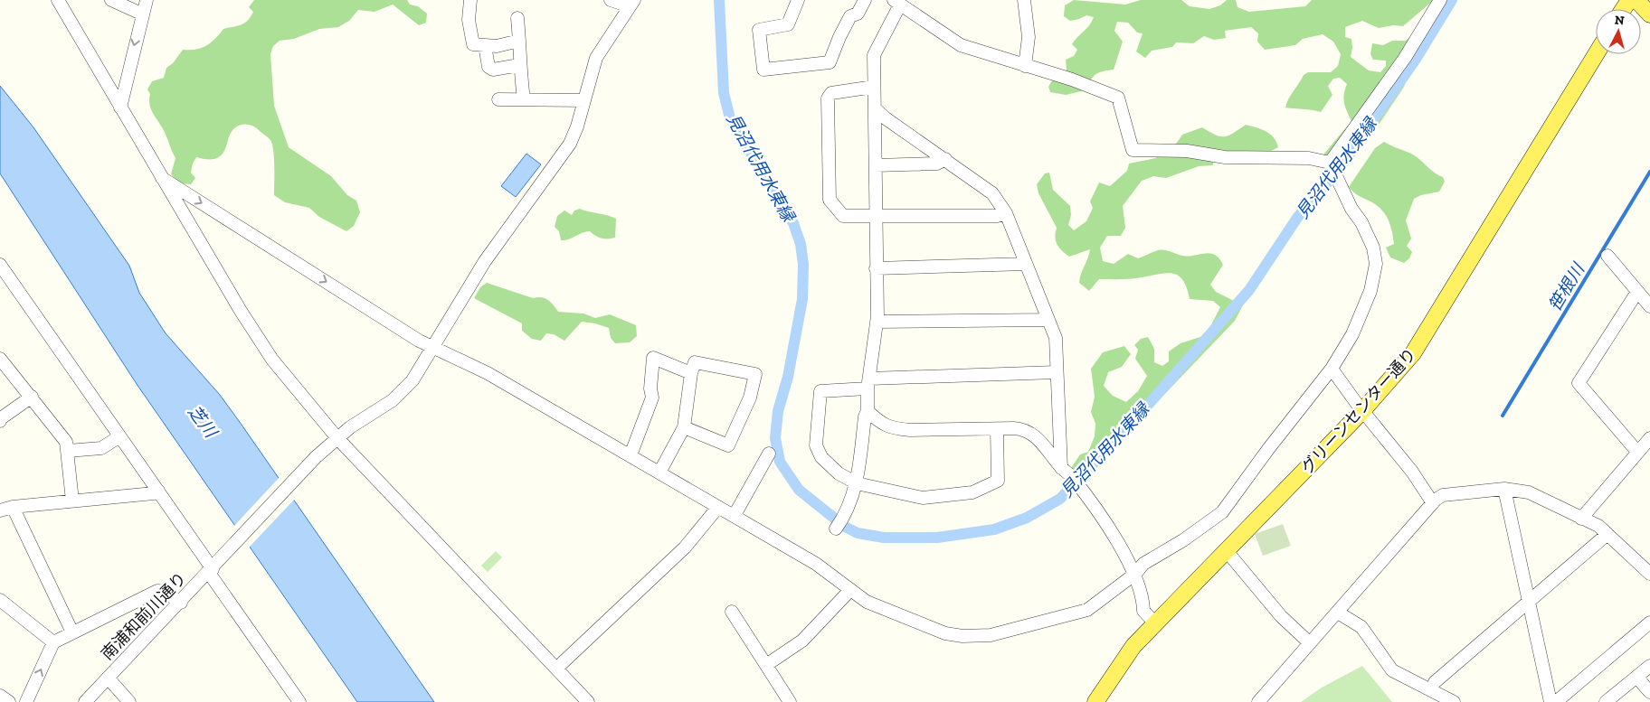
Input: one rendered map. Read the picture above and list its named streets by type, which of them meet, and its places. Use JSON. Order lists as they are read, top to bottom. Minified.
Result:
{"streets":{"main road":["グリーンセンター通り"],"street":["南浦和前川通り"]},"water":["見沼代用水東縁","笹根川","芝川"],"north":"top"}
